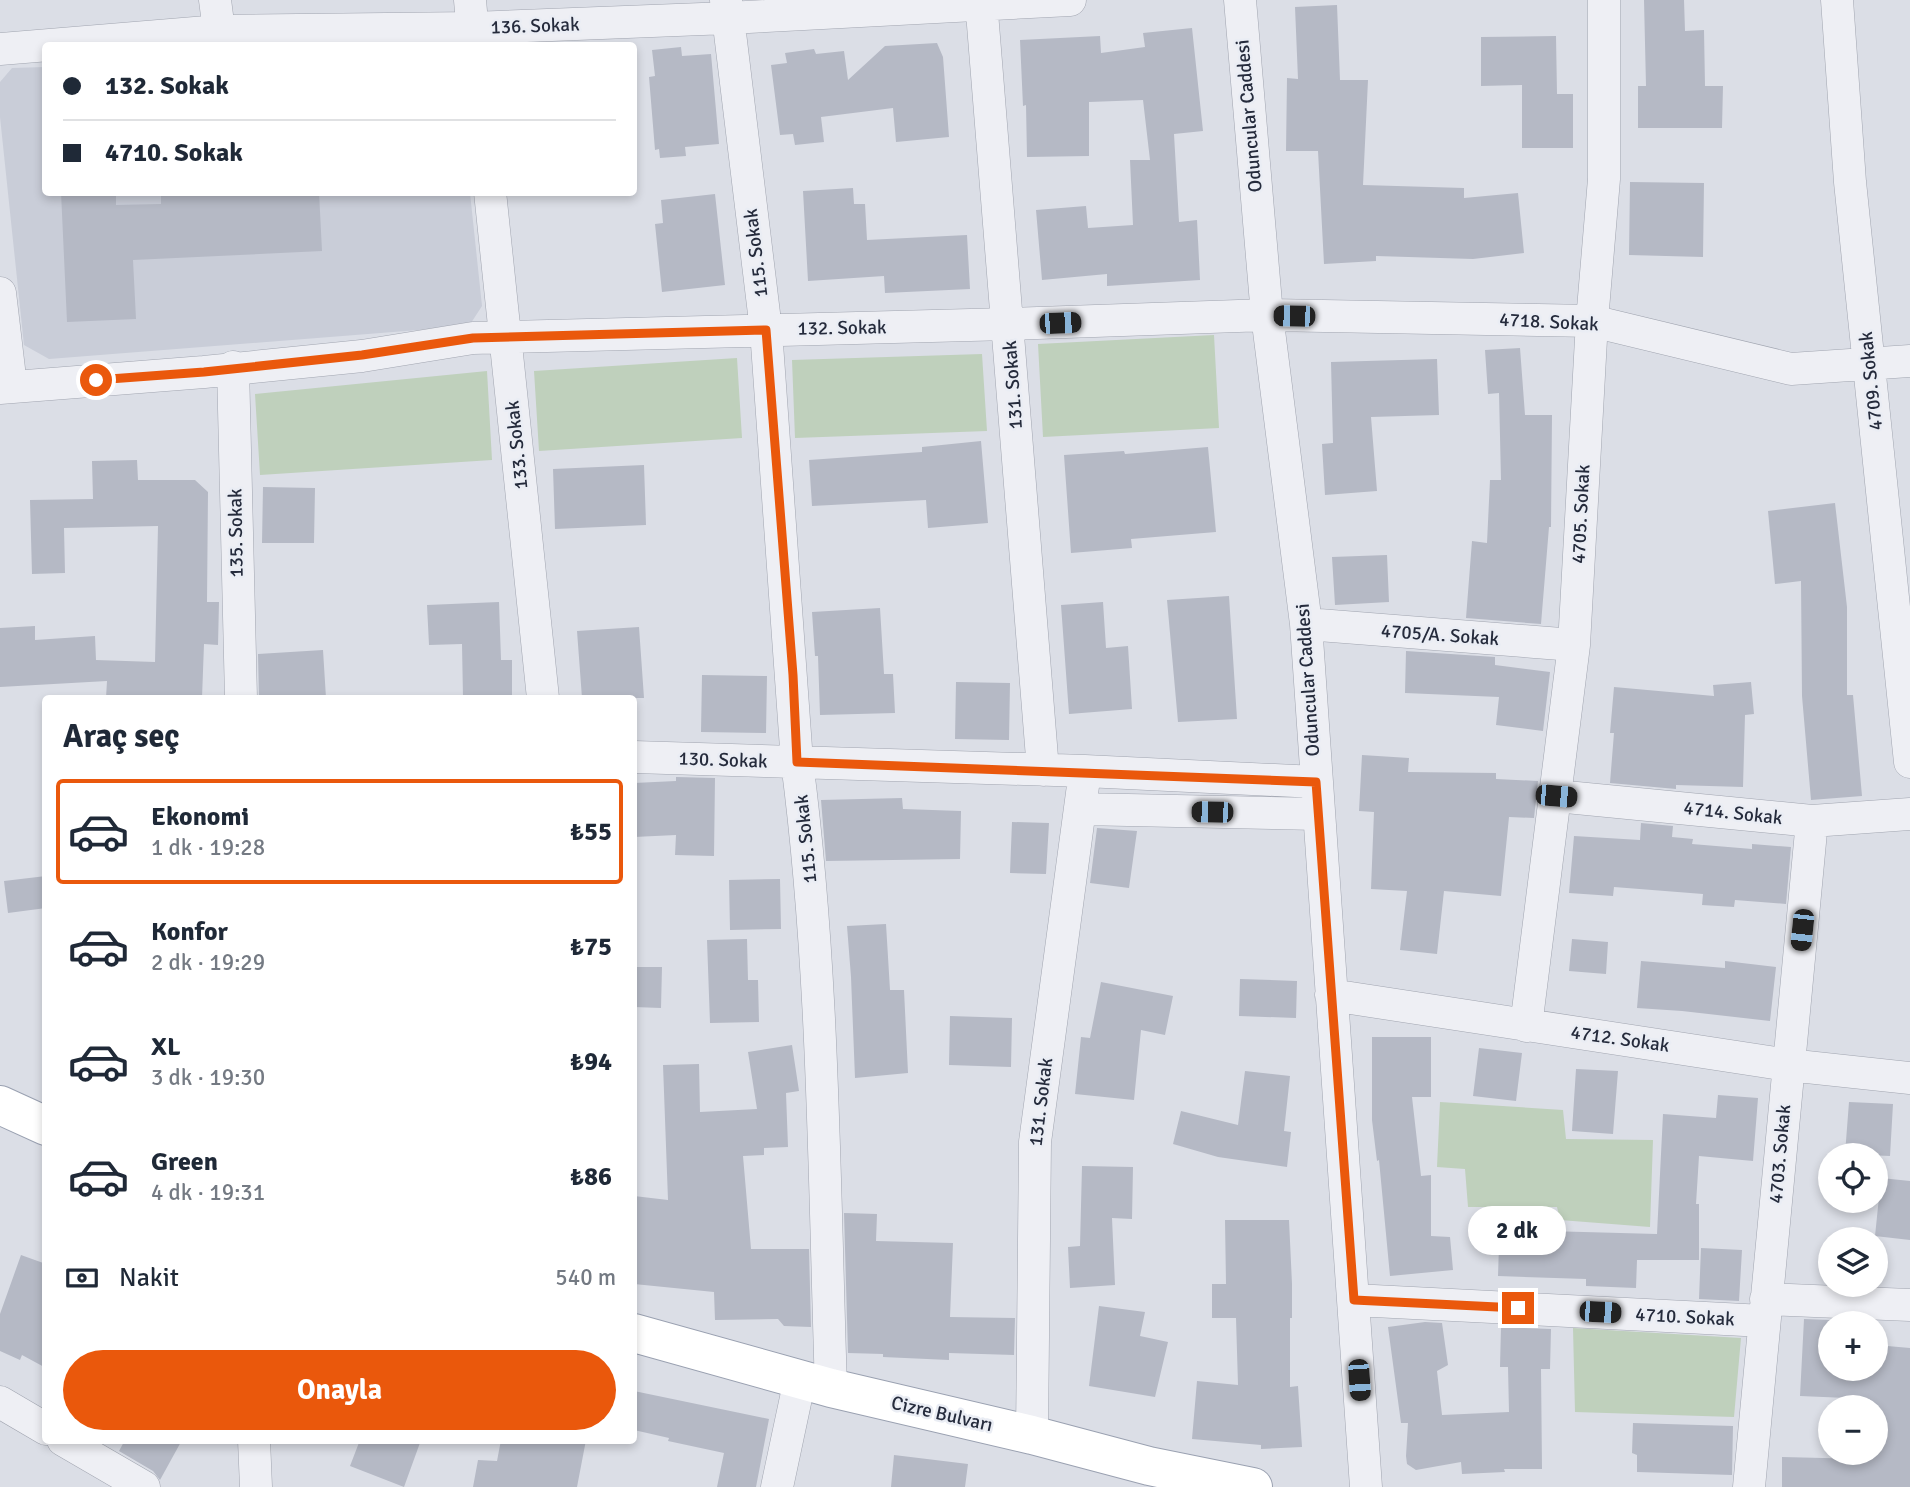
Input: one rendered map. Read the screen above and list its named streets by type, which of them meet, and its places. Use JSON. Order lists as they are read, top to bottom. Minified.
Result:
{"streets":{"main road":["Cizre Bulvarı"],"street":["136. Sokak","Oduncular Caddesi","115. Sokak","4718. Sokak","132. Sokak","4709. Sokak","131. Sokak","133. Sokak","4705. Sokak","135. Sokak","4705/A. Sokak","130. Sokak","4714. Sokak","4712. Sokak","4703. Sokak","4710. Sokak"]},"crossings":[["136. Sokak","115. Sokak"],["136. Sokak","131. Sokak"],["Oduncular Caddesi","4718. Sokak"],["Oduncular Caddesi","132. Sokak"],["Oduncular Caddesi","4705/A. Sokak"],["Oduncular Caddesi","130. Sokak"],["Oduncular Caddesi","4712. Sokak"],["Oduncular Caddesi","4710. Sokak"],["115. Sokak","132. Sokak"],["115. Sokak","130. Sokak"],["115. Sokak","Cizre Bulvarı"],["4718. Sokak","132. Sokak"],["4718. Sokak","4709. Sokak"],["4718. Sokak","4705. Sokak"],["132. Sokak","131. Sokak"],["132. Sokak","133. Sokak"],["132. Sokak","135. Sokak"],["131. Sokak","130. Sokak"],["131. Sokak","Cizre Bulvarı"],["4705. Sokak","4705/A. Sokak"],["4705. Sokak","4714. Sokak"],["4705. Sokak","4712. Sokak"],["4714. Sokak","4703. Sokak"],["4712. Sokak","4703. Sokak"],["4703. Sokak","4710. Sokak"]],"page":{"banner":["132. Sokak","4710. Sokak"],"heading":"Araç seç","list":[{"name":"Ekonomi","note":"1 dk · 19:28","value":"₺55"},{"name":"Konfor","note":"2 dk · 19:29","value":"₺75"},{"name":"XL","note":"3 dk · 19:30","value":"₺94"},{"name":"Green","note":"4 dk · 19:31","value":"₺86"}],"map_buttons":["+","−"],"bubble":"2 dk","pay":["Nakit","540 m"],"buttons":"Onayla"}}
